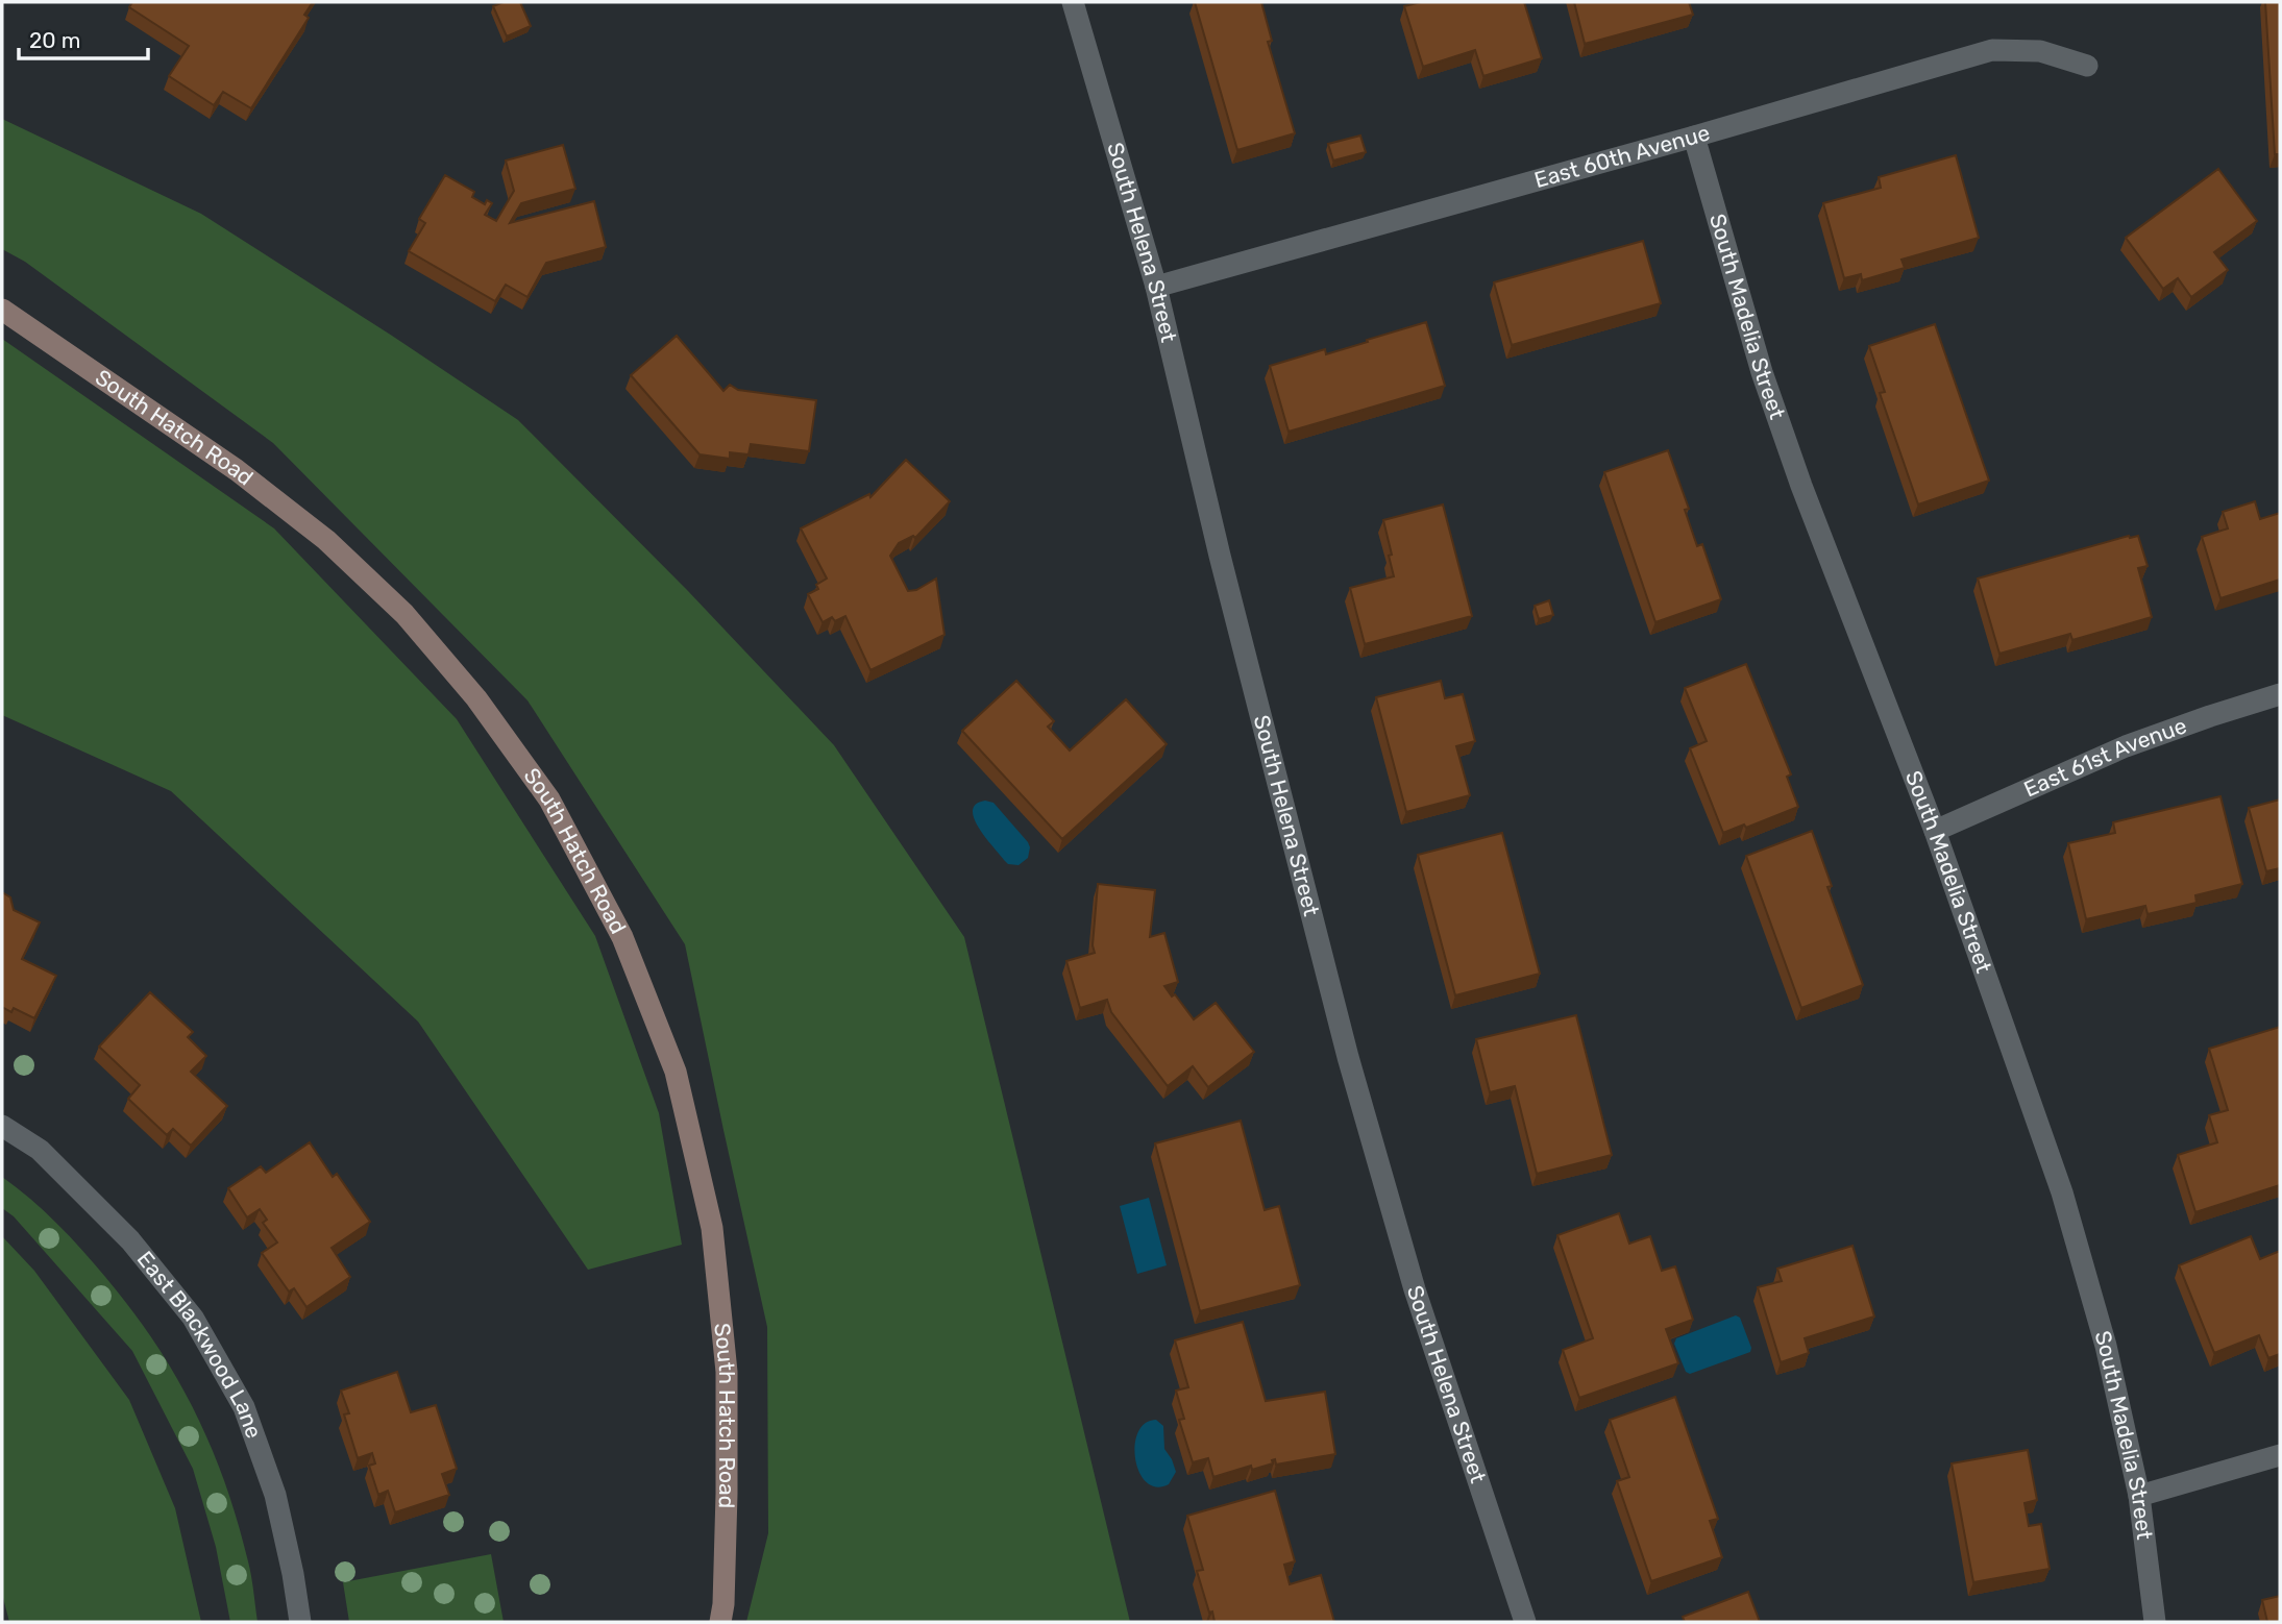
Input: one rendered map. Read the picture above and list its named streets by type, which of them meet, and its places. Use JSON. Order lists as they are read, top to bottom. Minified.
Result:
{"streets":{"main road":["South Hatch Road"],"street":["East 60th Avenue","South Helena Street","South Madelia Street","East 61st Avenue","East Blackwood Lane"]},"crossings":[["East 60th Avenue","South Helena Street"],["East 60th Avenue","South Madelia Street"],["South Madelia Street","East 61st Avenue"]],"scale_bar":"20 m"}
